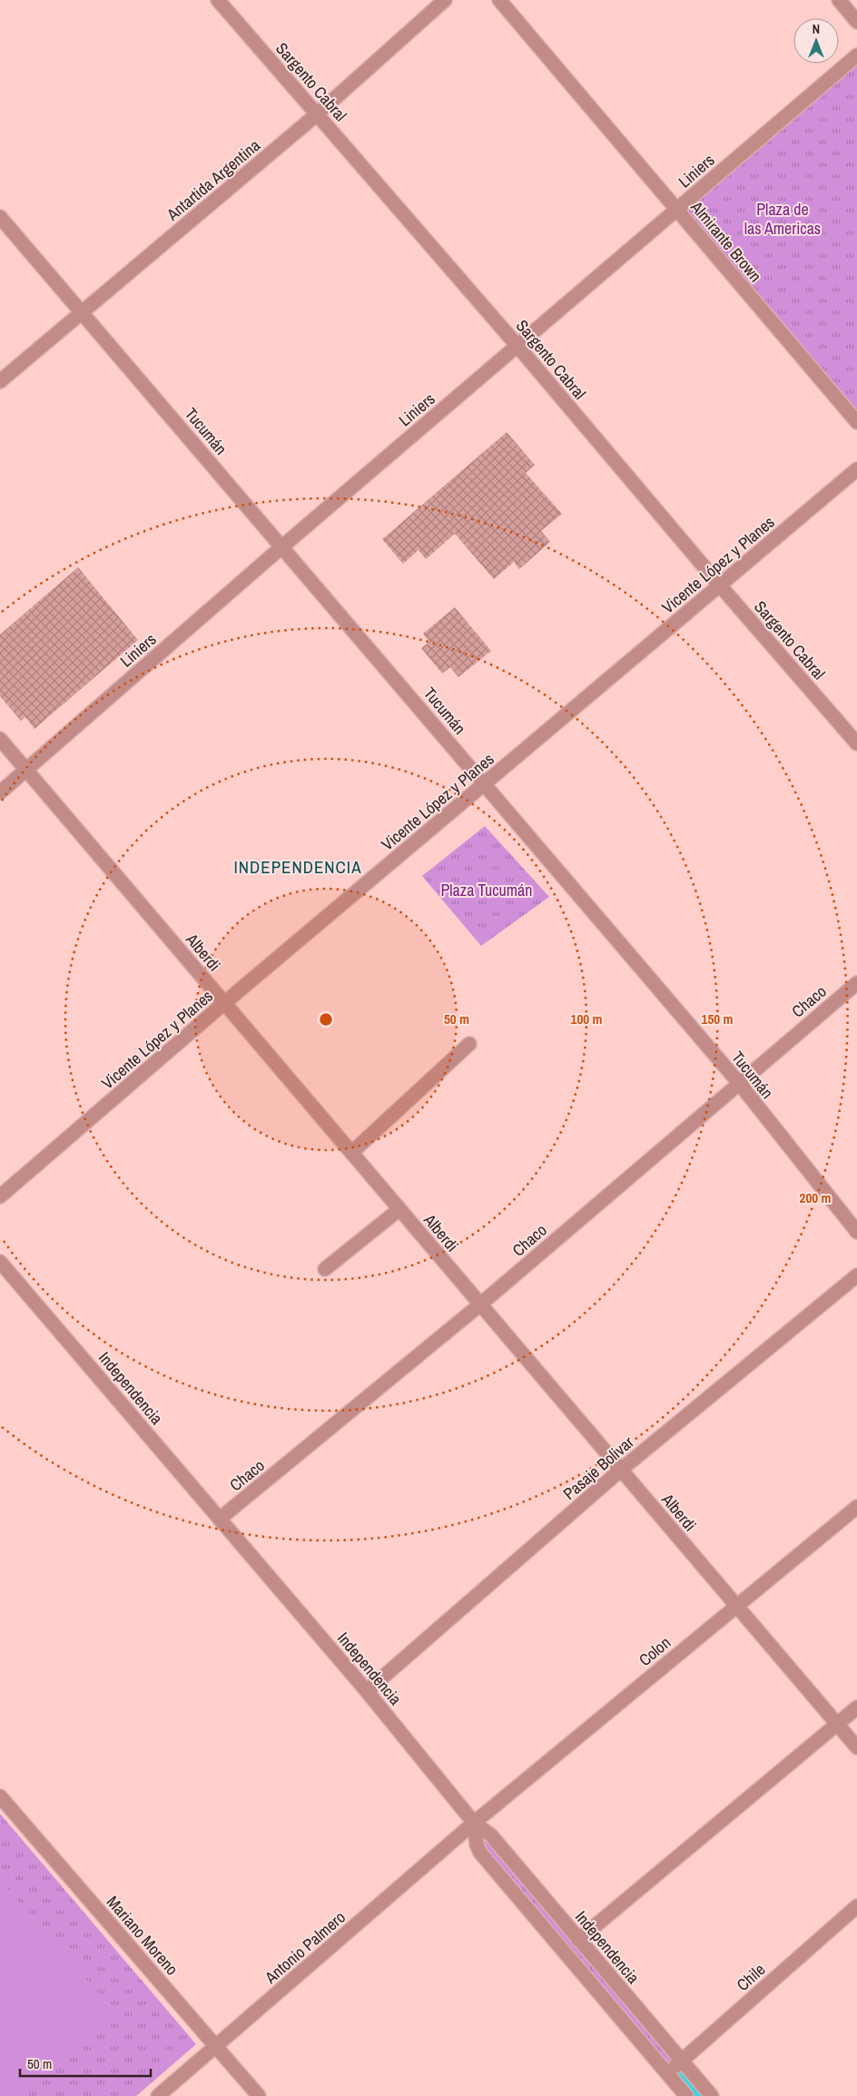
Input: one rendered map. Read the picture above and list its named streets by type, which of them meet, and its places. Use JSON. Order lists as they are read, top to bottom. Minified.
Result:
{"streets":{"street":["Sargento Cabral","Liniers","Antartida Argentina","Almirante Brown","Tucumán","Vicente López y Planes","Alberdi","Chaco","Independencia","Pasaje Bolivar","Colon","Mariano Moreno","Antonio Palmero","Chile"]},"crossings":[["Sargento Cabral","Liniers"],["Sargento Cabral","Antartida Argentina"],["Sargento Cabral","Vicente López y Planes"],["Liniers","Almirante Brown"],["Liniers","Tucumán"],["Liniers","Alberdi"],["Antartida Argentina","Tucumán"],["Tucumán","Vicente López y Planes"],["Tucumán","Chaco"],["Vicente López y Planes","Alberdi"],["Alberdi","Chaco"],["Alberdi","Pasaje Bolivar"],["Alberdi","Colon"],["Chaco","Independencia"],["Independencia","Pasaje Bolivar"],["Independencia","Colon"],["Independencia","Antonio Palmero"],["Independencia","Chile"],["Colon","Antonio Palmero"],["Mariano Moreno","Antonio Palmero"]],"districts":["INDEPENDENCIA"],"parks":["Plaza de las Americas","Plaza Tucumán"],"scale_bar":"50 m","north":"top","rings":["50 m","100 m","150 m","200 m"]}
